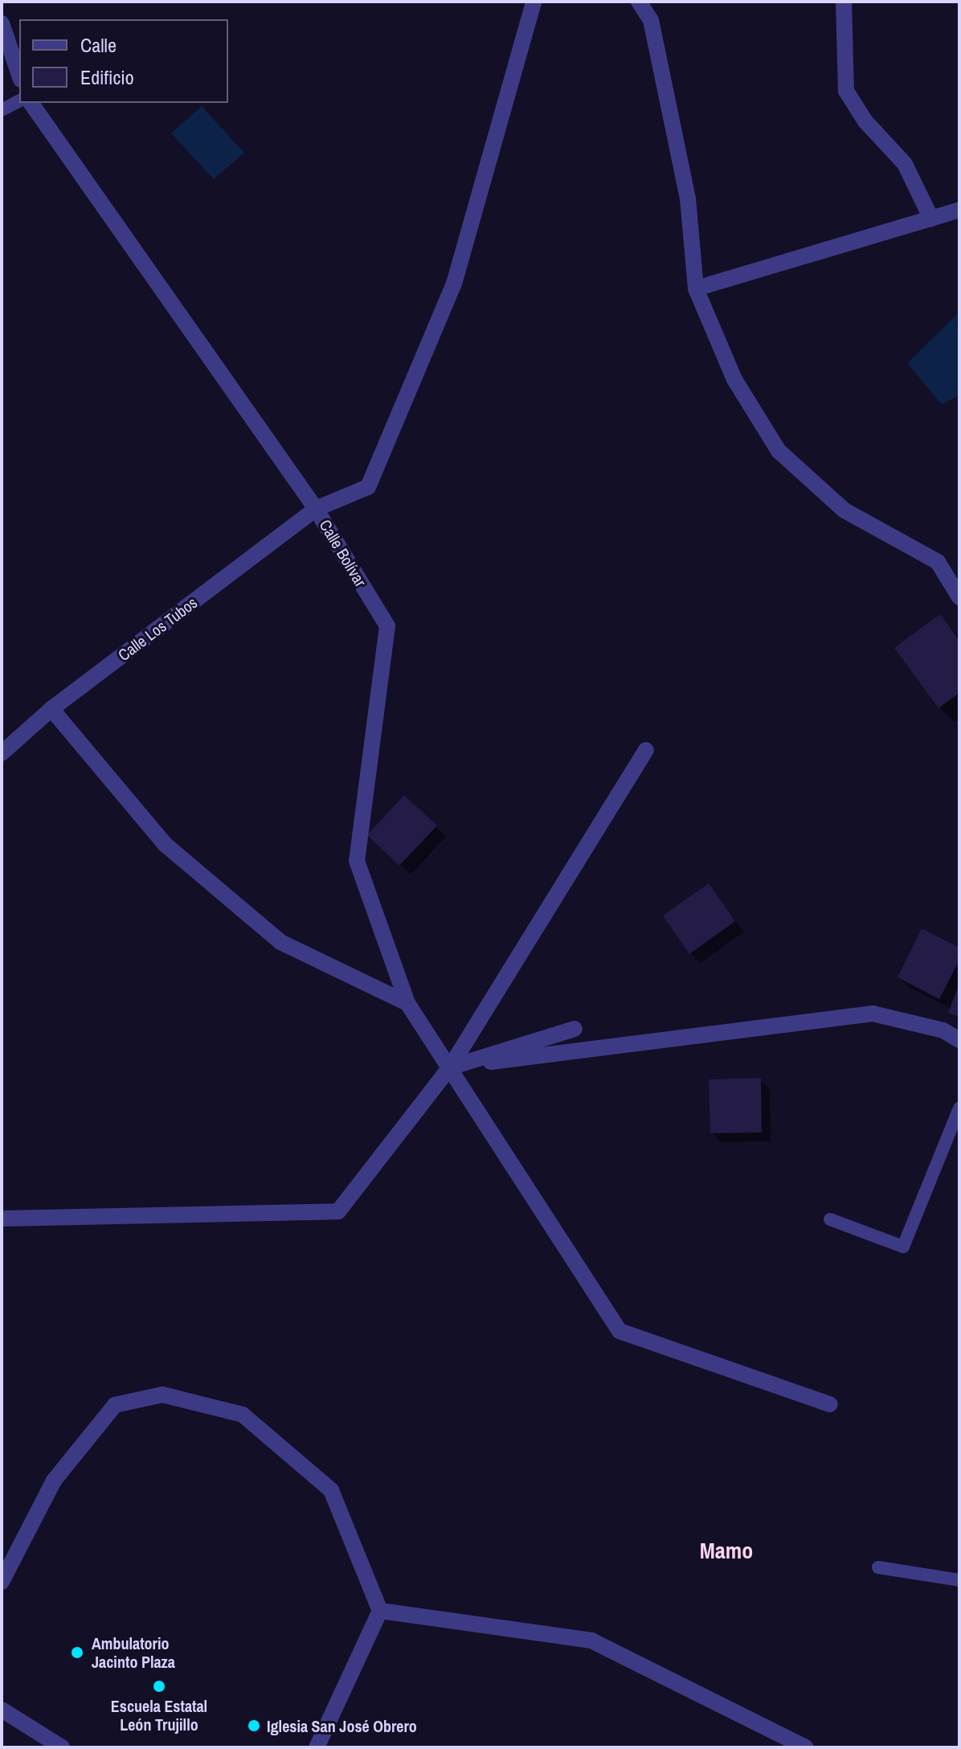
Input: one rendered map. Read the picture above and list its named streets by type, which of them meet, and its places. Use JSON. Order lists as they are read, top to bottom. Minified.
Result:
{"streets":{"street":["Calle Bolívar","Calle Los Tubos"]},"crossings":[["Calle Bolívar","Calle Los Tubos"]],"districts":["Mamo"],"places":["Ambulatorio Jacinto Plaza","Escuela Estatal León Trujillo","Iglesia San José Obrero"],"legend":["Calle","Edificio"]}
